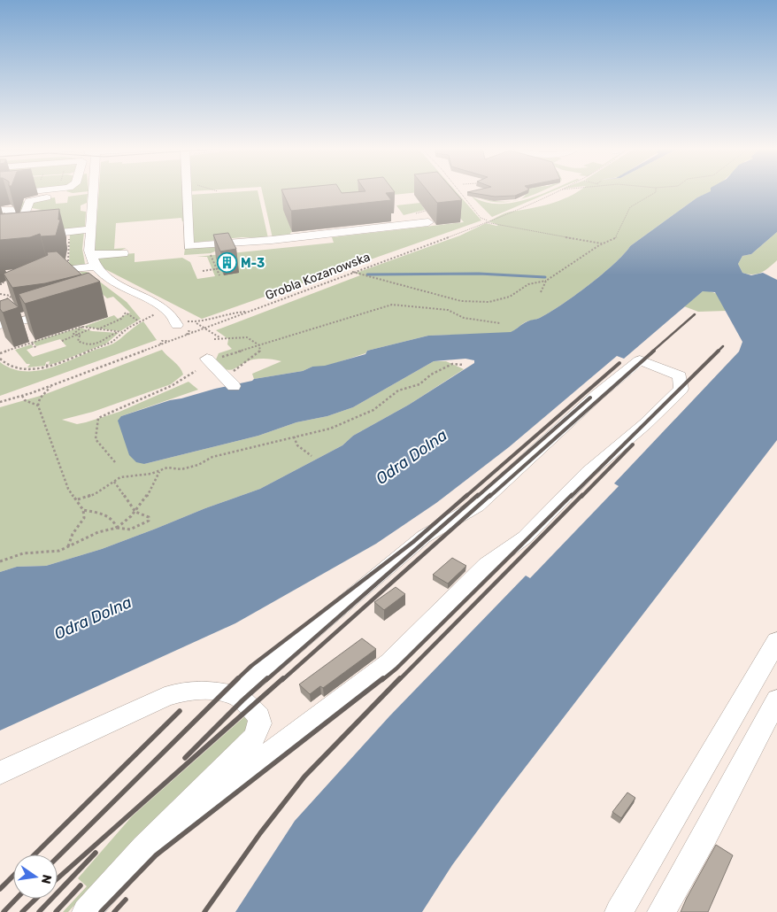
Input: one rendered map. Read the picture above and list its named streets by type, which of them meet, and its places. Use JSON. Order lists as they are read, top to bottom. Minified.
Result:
{"streets":{"path":["Grobla Kozanowska"]},"water":["Odra Dolna"],"places":{"building":["M-3"]},"north":"right"}
